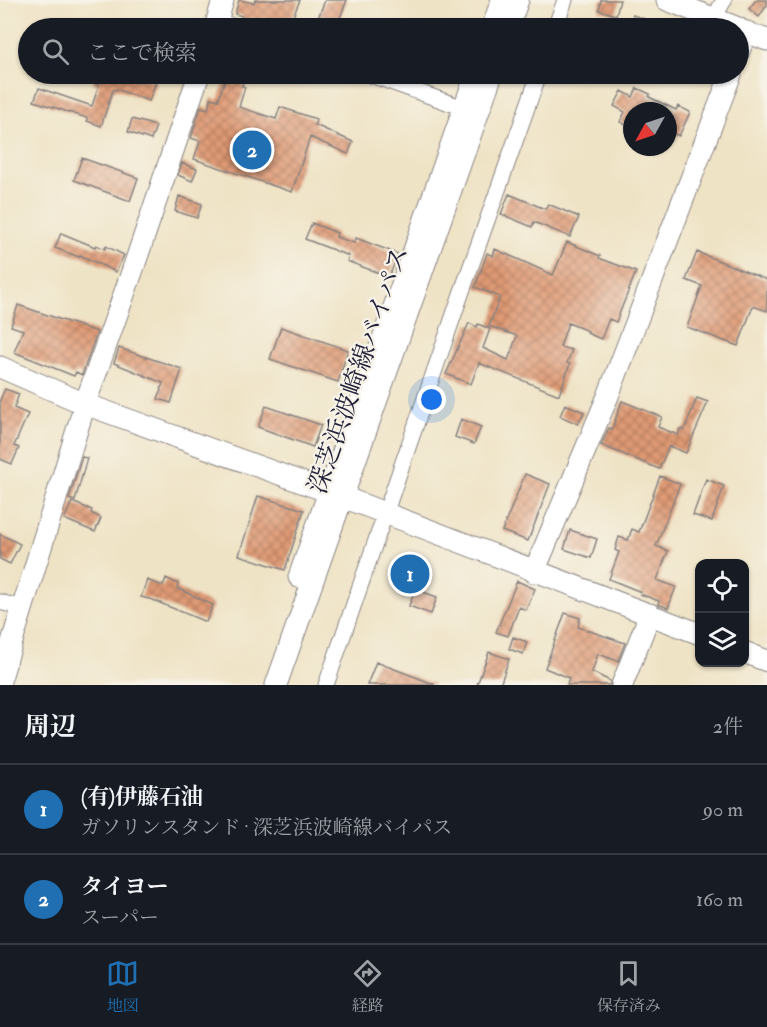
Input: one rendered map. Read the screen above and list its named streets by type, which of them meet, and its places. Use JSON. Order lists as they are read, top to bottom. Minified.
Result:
{"streets":{"street":["深芝浜波崎線バイパス"]},"north":"bottom left","page":{"search":"ここで検索","pins":["2","1"],"heading":["周辺","2件"],"list":[{"mark":"1","name":"(有)伊藤石油","note":"ガソリンスタンド · 深芝浜波崎線バイパス","value":"90 m"},{"mark":"2","name":"タイヨー","note":"スーパー","value":"160 m"}],"nav":["地図","経路","保存済み"]}}
